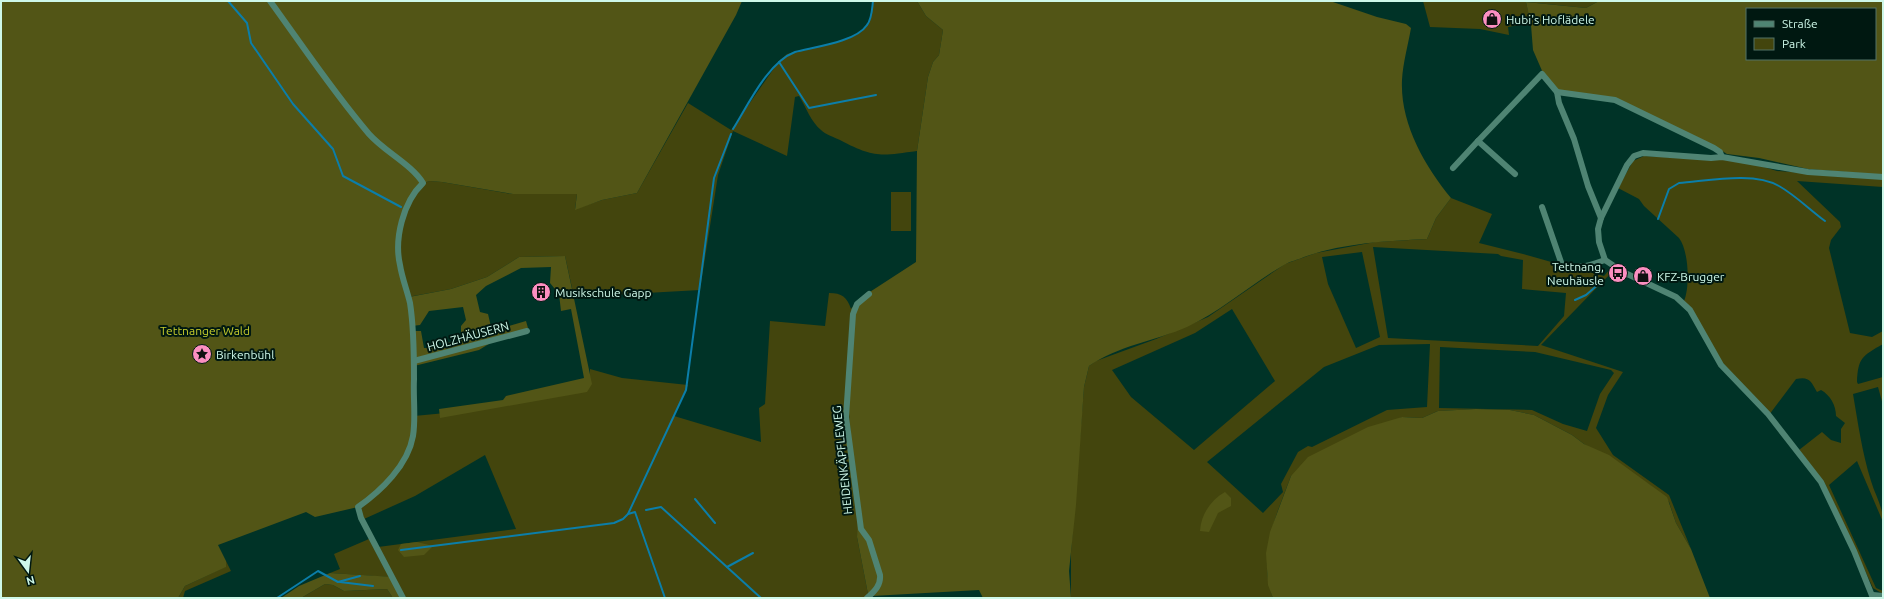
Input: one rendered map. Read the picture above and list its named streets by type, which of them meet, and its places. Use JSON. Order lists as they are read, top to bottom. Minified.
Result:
{"streets":{"street":["HOLZHÄUSERN","HEIDENKÄPFLEWEG"]},"parks":["Tettnanger Wald"],"places":{"shop":["Hubi's Hoflädele","KFZ-Brugger"],"bus stop":["Tettnang, Neuhäusle"],"building":["Musikschule Gapp"],"place":["Birkenbühl"]},"legend":["Straße","Park"],"north":"bottom"}
